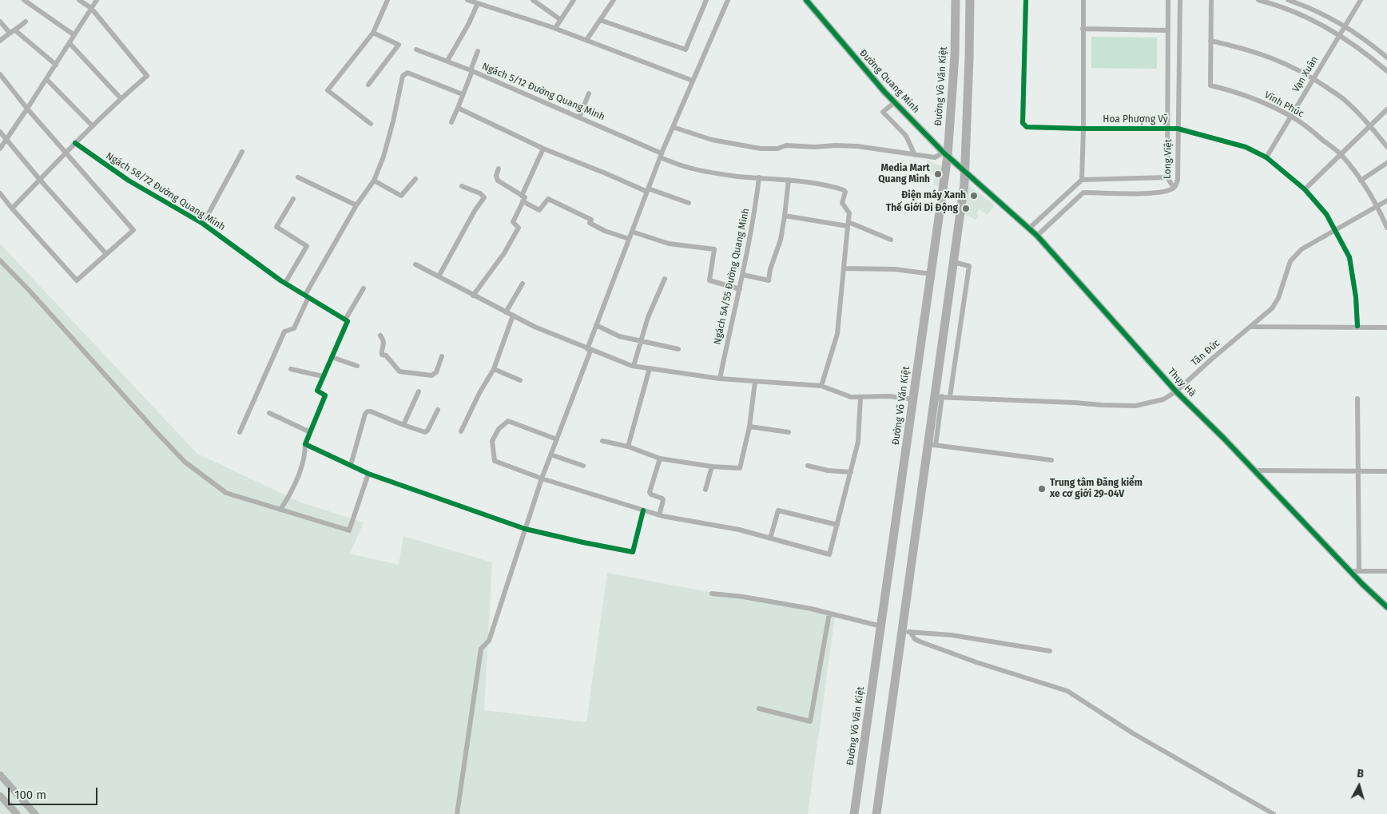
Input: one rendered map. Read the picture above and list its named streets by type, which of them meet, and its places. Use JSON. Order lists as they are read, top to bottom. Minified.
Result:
{"streets":{"highway":["Đường Võ Văn Kiệt"],"street":["Vạn Xuân","Đường Quang Minh","Ngách 5/12 Đường Quang Minh","Vĩnh Phúc","Hoa Phượng Vỹ","Long Việt","Ngách 58/72 Đường Quang Minh","Ngách 5A/55 Đường Quang Minh","Tân Đức","Thụy Hà"]},"crossings":[["Vạn Xuân","Vĩnh Phúc"],["Vạn Xuân","Hoa Phượng Vỹ"],["Đường Quang Minh","Đường Võ Văn Kiệt"],["Đường Quang Minh","Thụy Hà"],["Ngách 5/12 Đường Quang Minh","Ngách 5A/55 Đường Quang Minh"],["Vĩnh Phúc","Tân Đức"],["Hoa Phượng Vỹ","Long Việt"],["Hoa Phượng Vỹ","Tân Đức"],["Long Việt","Thụy Hà"],["Tân Đức","Thụy Hà"]],"places":["Media Mart Quang Minh","Điện máy Xanh","Thế Giới Di Động","Trung tâm Đăng kiểm xe cơ giới 29-04V"],"scale_bar":"100 m","north":"top"}
